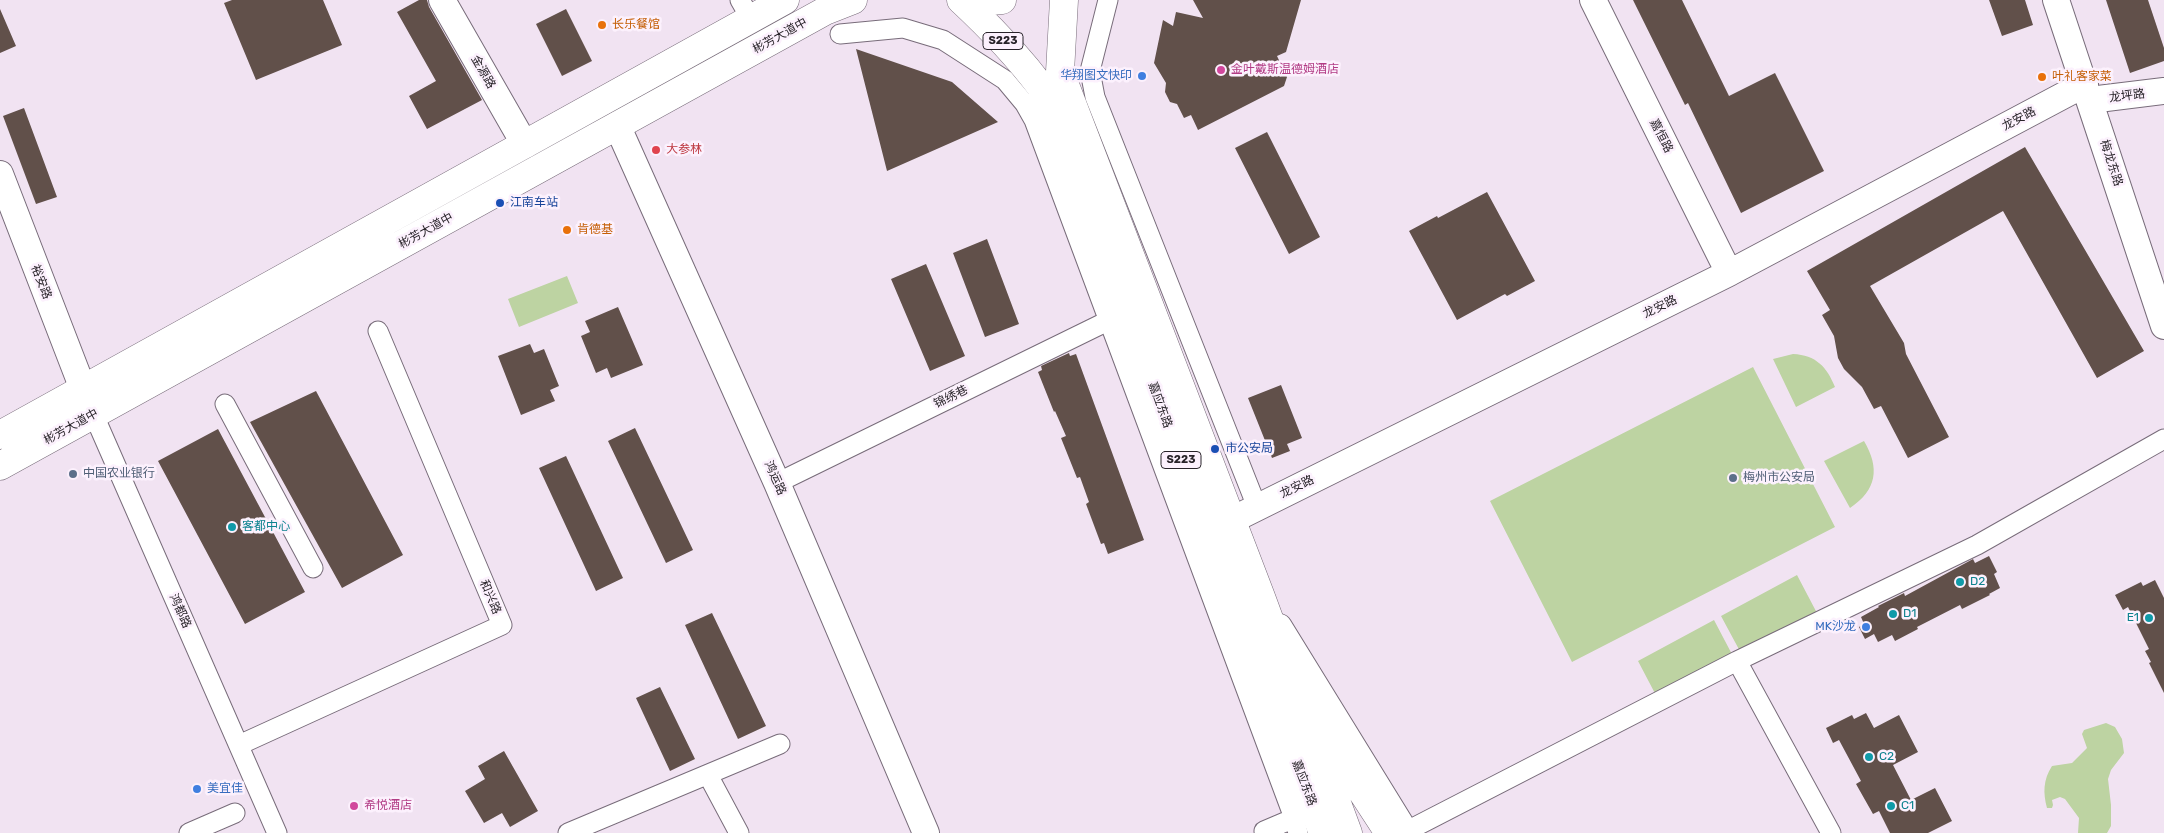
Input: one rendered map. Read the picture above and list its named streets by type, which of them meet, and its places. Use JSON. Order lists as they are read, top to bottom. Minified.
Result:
{"streets":{"main road":["彬芳大道中","S223","嘉应东路"],"street":["金源路","龙坪路","龙安路","嘉恒路","梅龙东路","裕安路","锦绣巷","鸿运路","和兴路","鸿都路"]},"crossings":[["彬芳大道中","鸿运路"],["龙坪路","龙安路"],["龙坪路","梅龙东路"],["龙安路","嘉恒路"],["龙安路","梅龙东路"],["龙安路","嘉应东路"],["裕安路","鸿都路"],["锦绣巷","嘉应东路"],["锦绣巷","鸿运路"],["和兴路","鸿都路"]],"places":["长乐餐馆","金叶戴斯温德姆酒店","华翔图文快印","叶礼客家菜","大参林","江南车站","肯德基","市公安局","中国农业银行","梅州市公安局","客都中心","D2","D1","E1","MK沙龙","C2","美宜佳","希悦酒店","C1"]}
